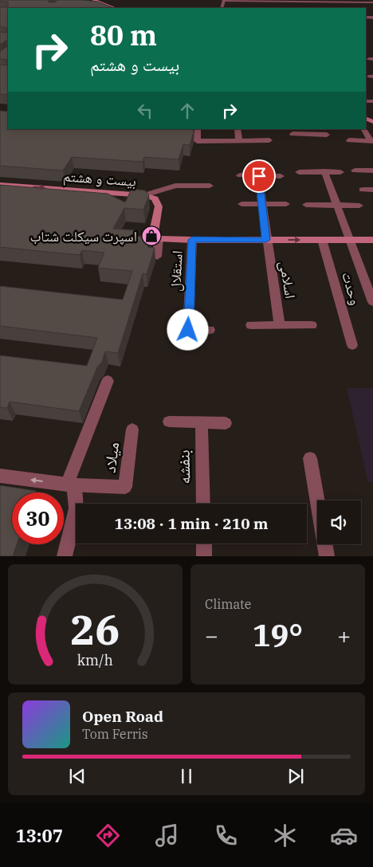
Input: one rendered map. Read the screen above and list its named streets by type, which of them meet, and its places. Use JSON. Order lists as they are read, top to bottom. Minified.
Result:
{"streets":{"main road":["بیست و هشتم"],"street":["استقلال","اسلامی","وحدت","میلاد","بنفشه"]},"one_way":["بیست و هشتم"],"places":{"shop":["اسپرت سیکلت شتاب"]},"page":{"turn":["80 m","بیست و هشتم"],"limit":"30","trip":"13:08 · 1 min · 210 m","tile":"Climate","heat":["−","19°","+"],"song":["Open Road","Tom Ferris"],"tabs":"13:07","gauge":["26","km/h"]}}
